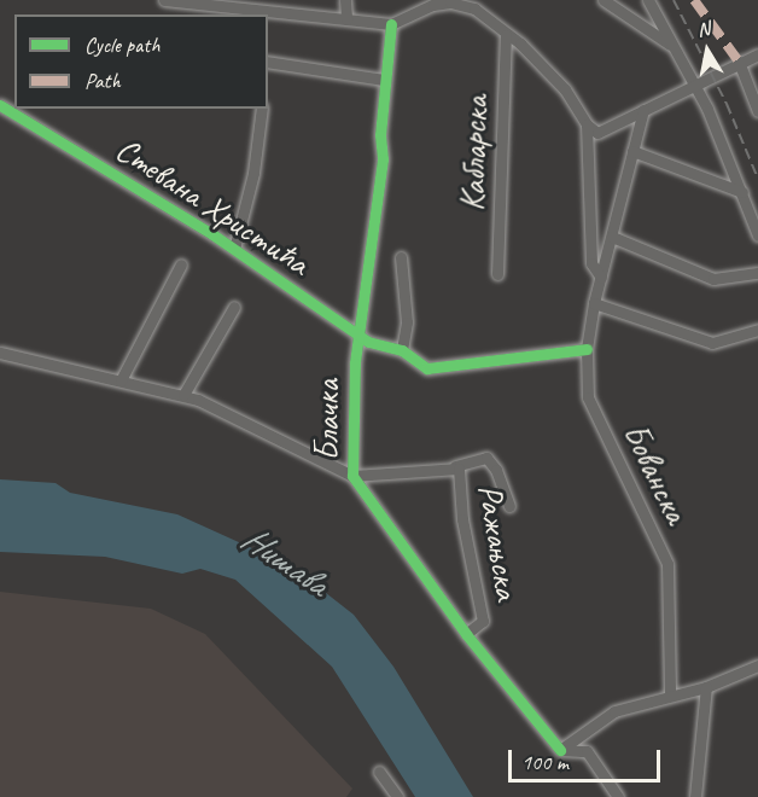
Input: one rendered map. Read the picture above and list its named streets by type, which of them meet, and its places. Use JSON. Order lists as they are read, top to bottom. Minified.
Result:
{"streets":{"street":["Кабларска","Стевана Христића","Блачка","Бованска","Ражањска"]},"crossings":[["Стевана Христића","Блачка"],["Стевана Христића","Бованска"],["Блачка","Ражањска"]],"water":["Нишава"],"legend":["Cycle path","Path"],"scale_bar":"100 m","north":"top"}
